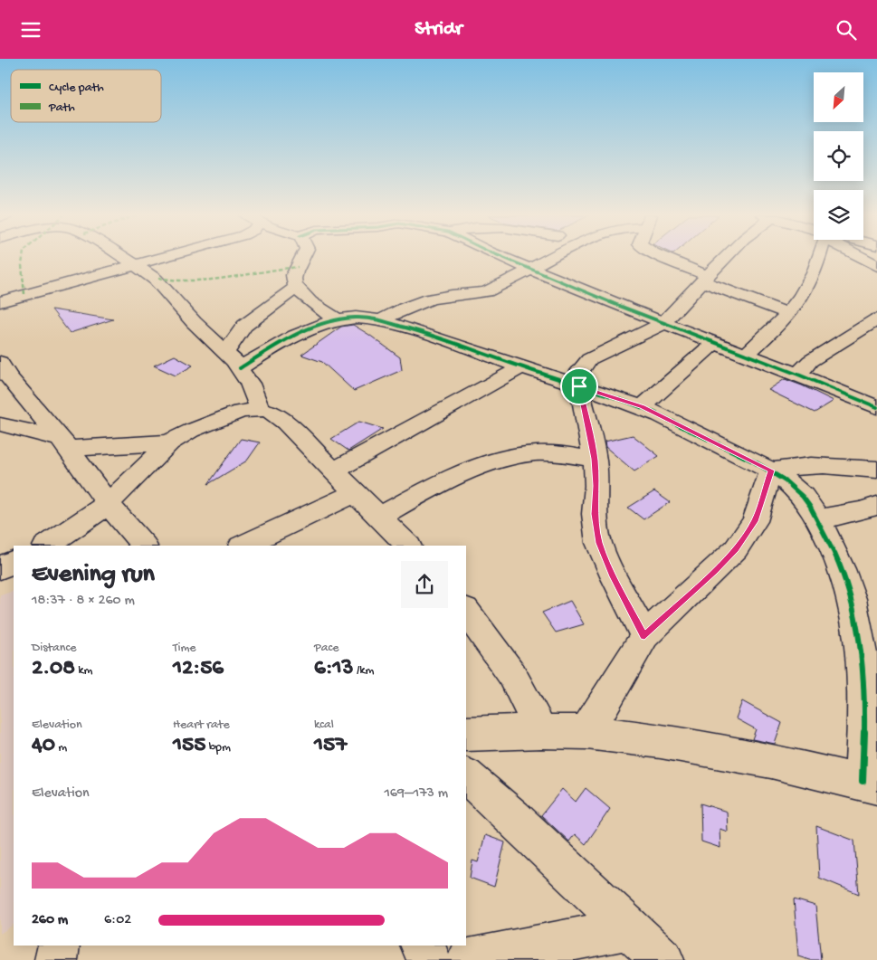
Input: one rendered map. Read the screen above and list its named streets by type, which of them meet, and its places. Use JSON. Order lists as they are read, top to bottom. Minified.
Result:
{"legend":["Cycle path","Path"],"north":"bottom left","page":{"header":"Stridr","heading":["Evening run","18:37 · 8 × 260 m"],"stats":[["Distance","2.08 km"],["Time","12:56"],["Pace","6:13 /km"],["Elevation","40 m"],["Heart rate","155 bpm"],["kcal","157"]],"chart":["Elevation","169–173 m"],"list":[{"name":"260 m","note":"6:02"}]}}
